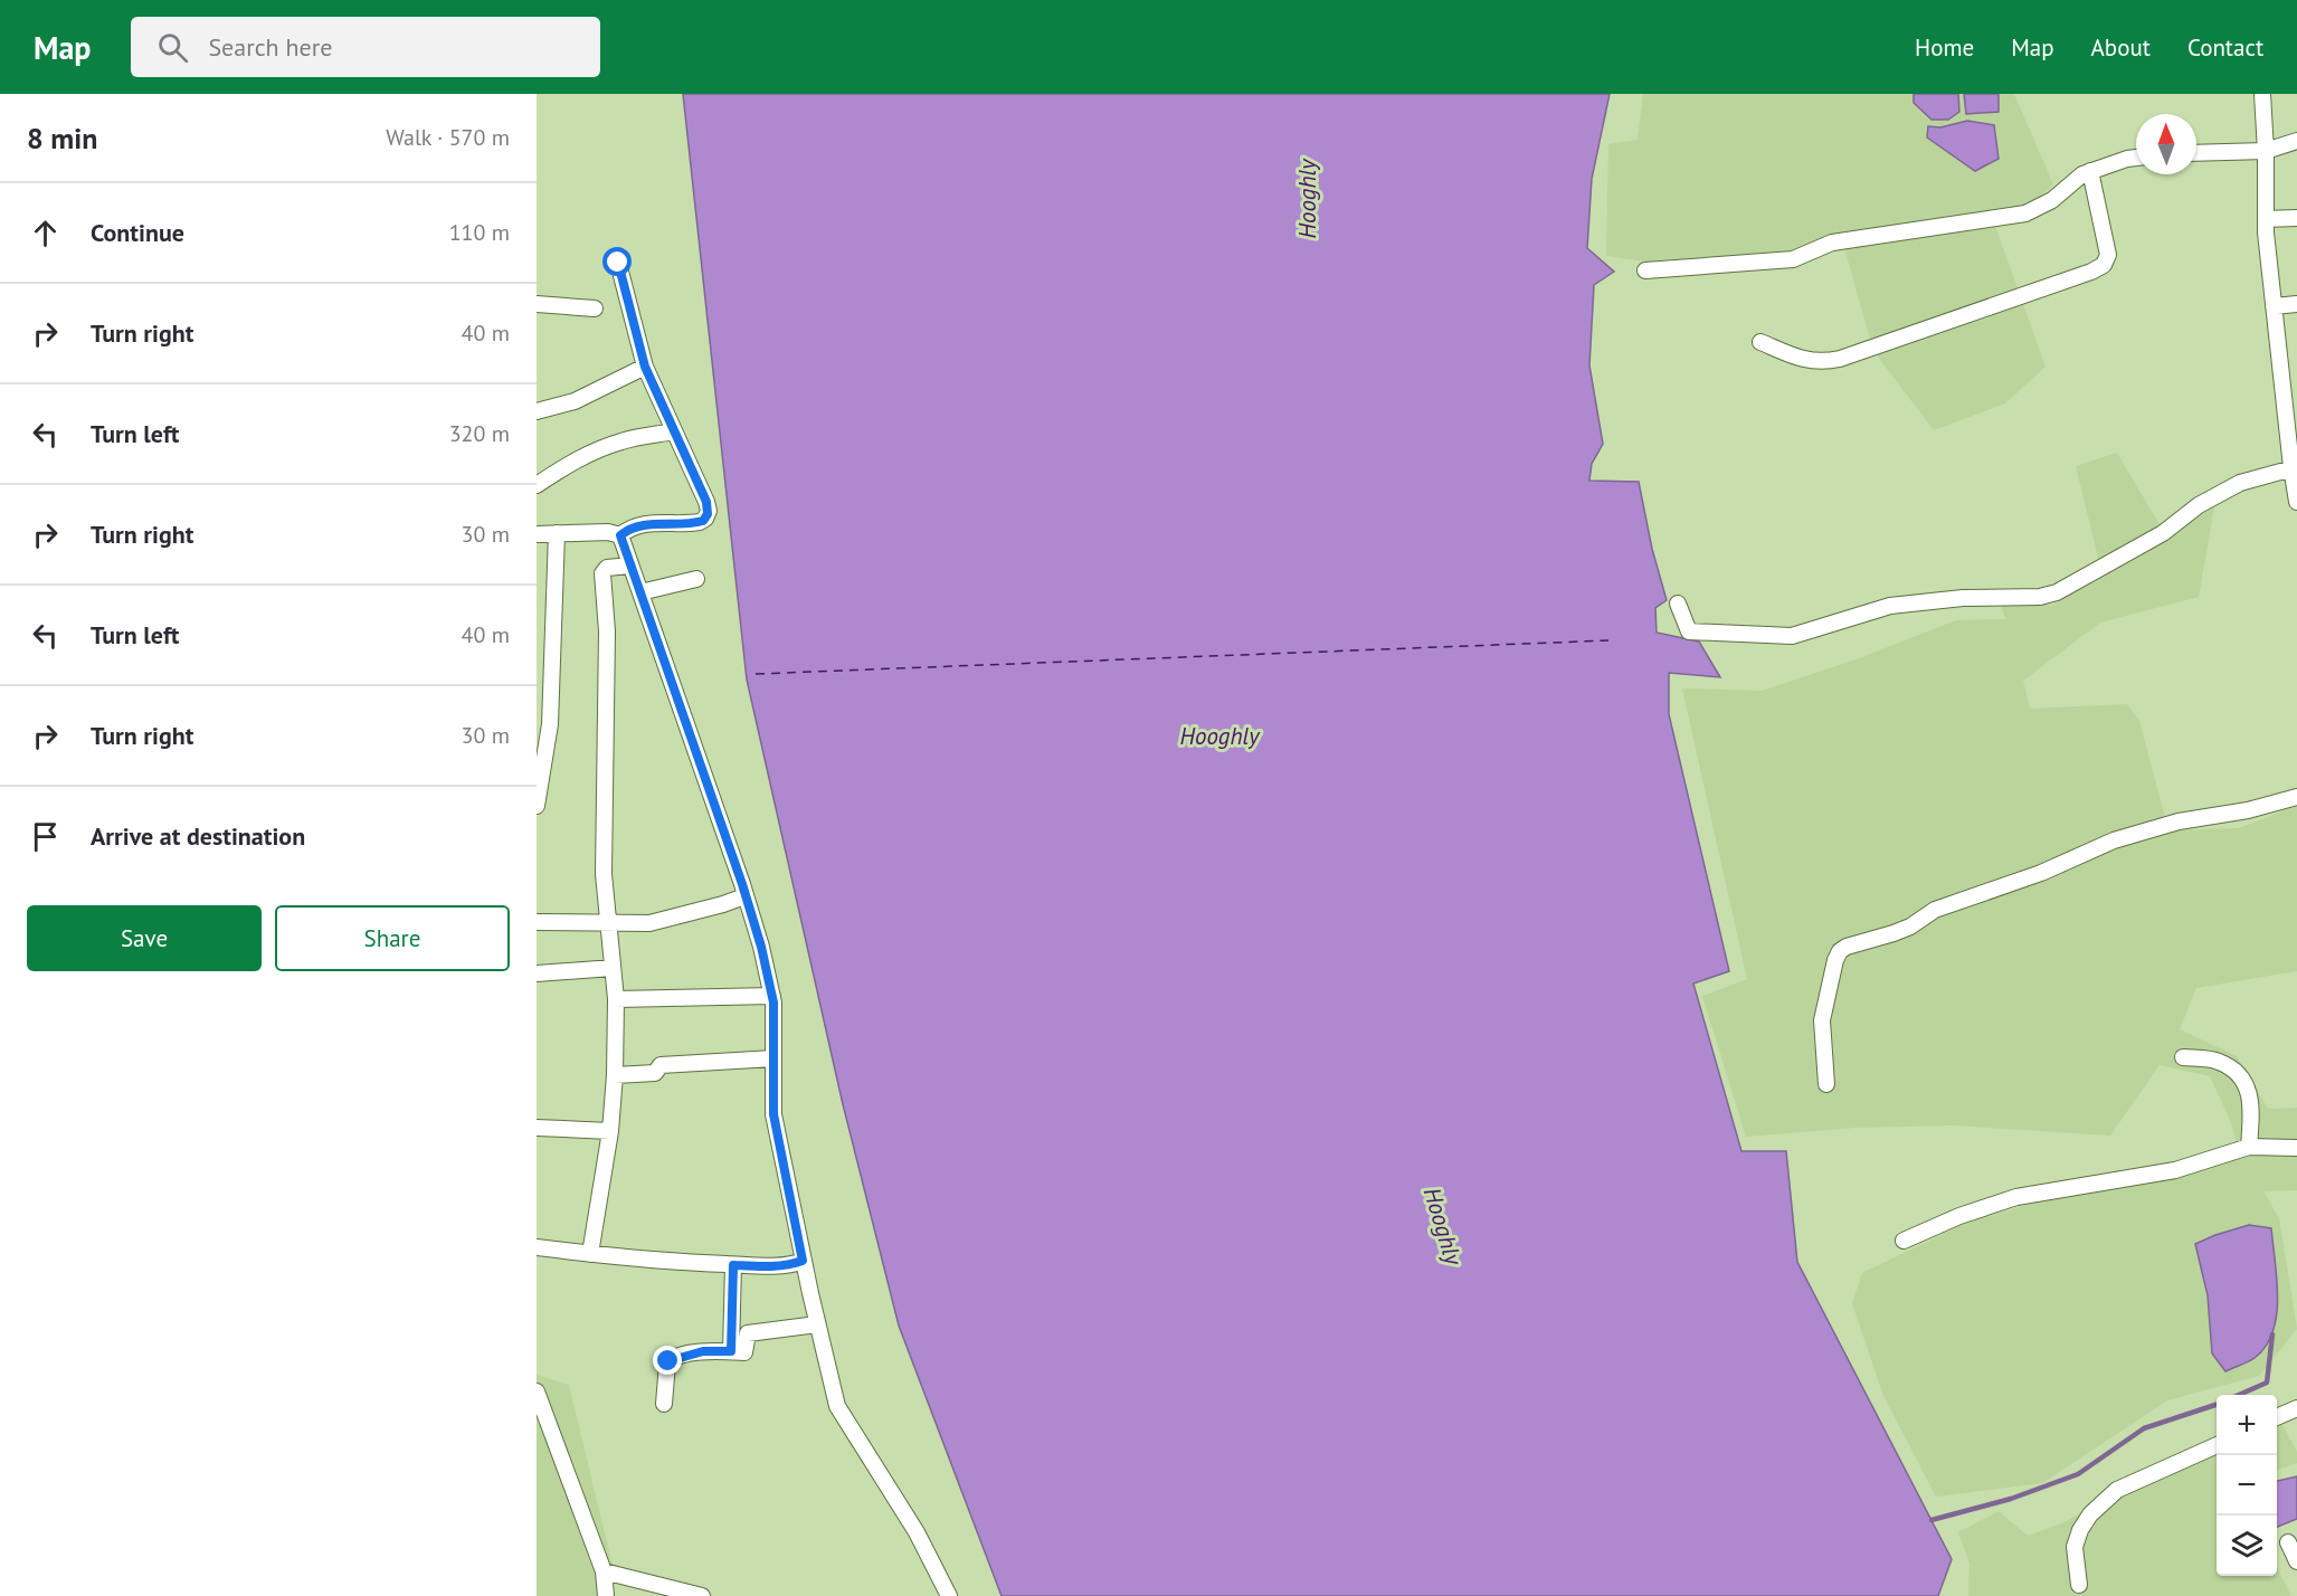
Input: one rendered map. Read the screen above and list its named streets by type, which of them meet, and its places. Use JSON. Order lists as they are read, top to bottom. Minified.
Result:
{"water":["Hooghly"],"north":"top","page":{"header":"Map","search":"Search here","nav":["Home","Map","About","Contact"],"heading":["8 min","Walk · 570 m"],"list":[["Continue","110 m"],["Turn right","40 m"],["Turn left","320 m"],["Turn right","30 m"],["Turn left","40 m"],["Turn right","30 m"],"Arrive at destination"],"buttons":["Save","Share"],"map_buttons":["+","−"]}}
